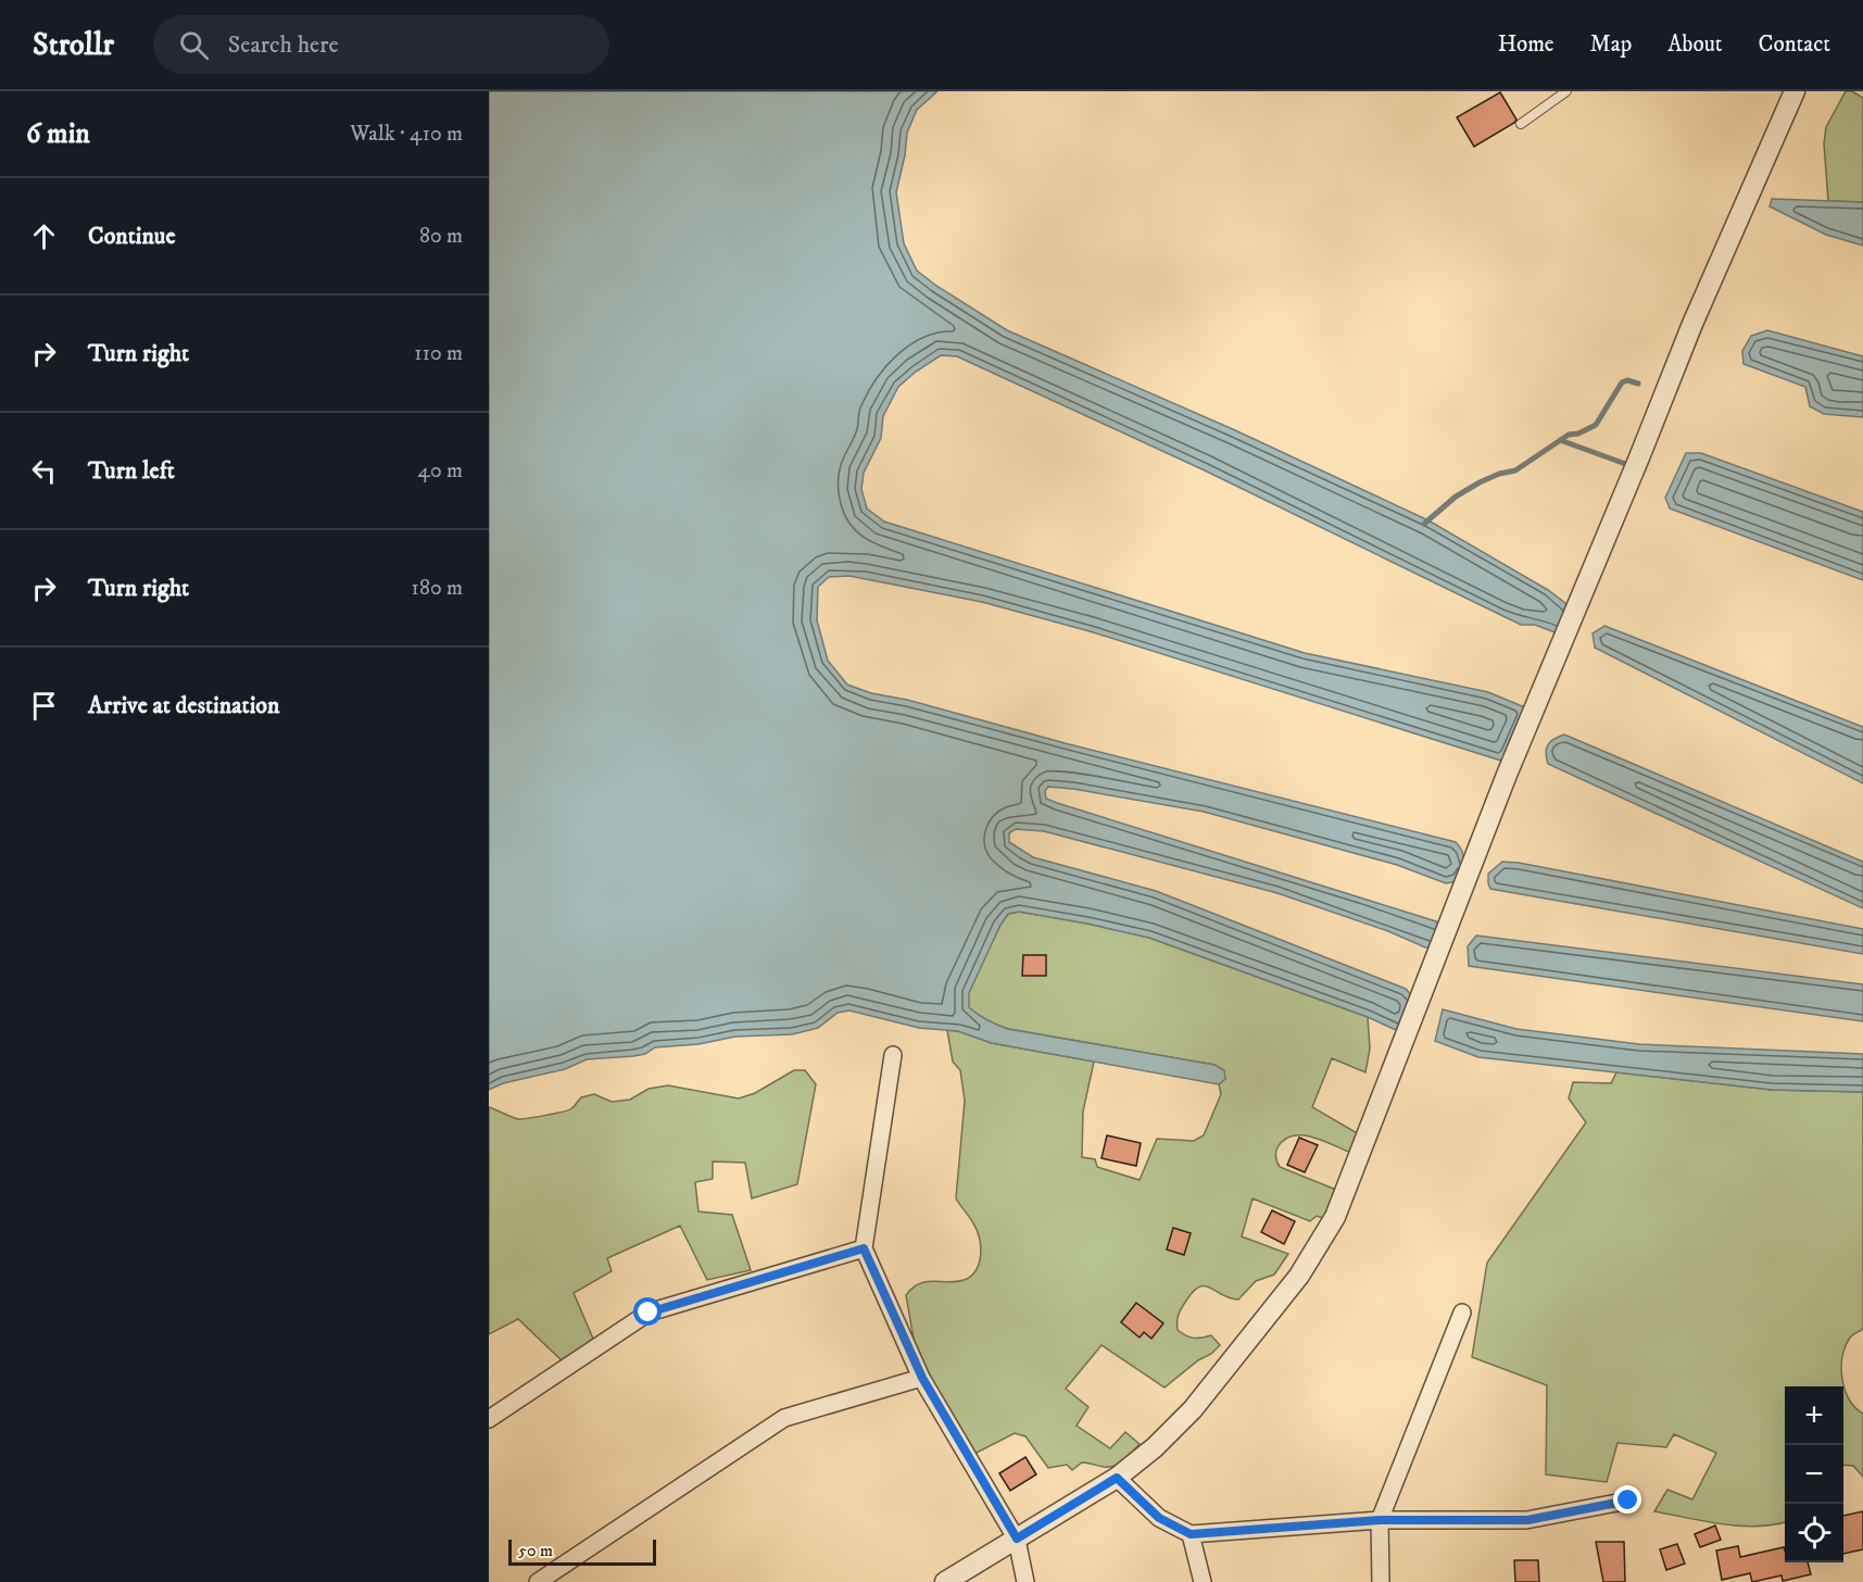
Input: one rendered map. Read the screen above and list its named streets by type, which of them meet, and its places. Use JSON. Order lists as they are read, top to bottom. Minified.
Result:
{"scale_bar":"50 m","page":{"header":"Strollr","search":"Search here","nav":["Home","Map","About","Contact"],"heading":["6 min","Walk · 410 m"],"list":[["Continue","80 m"],["Turn right","110 m"],["Turn left","40 m"],["Turn right","180 m"],"Arrive at destination"],"map_buttons":["+","−"],"scale":"50 m"}}
